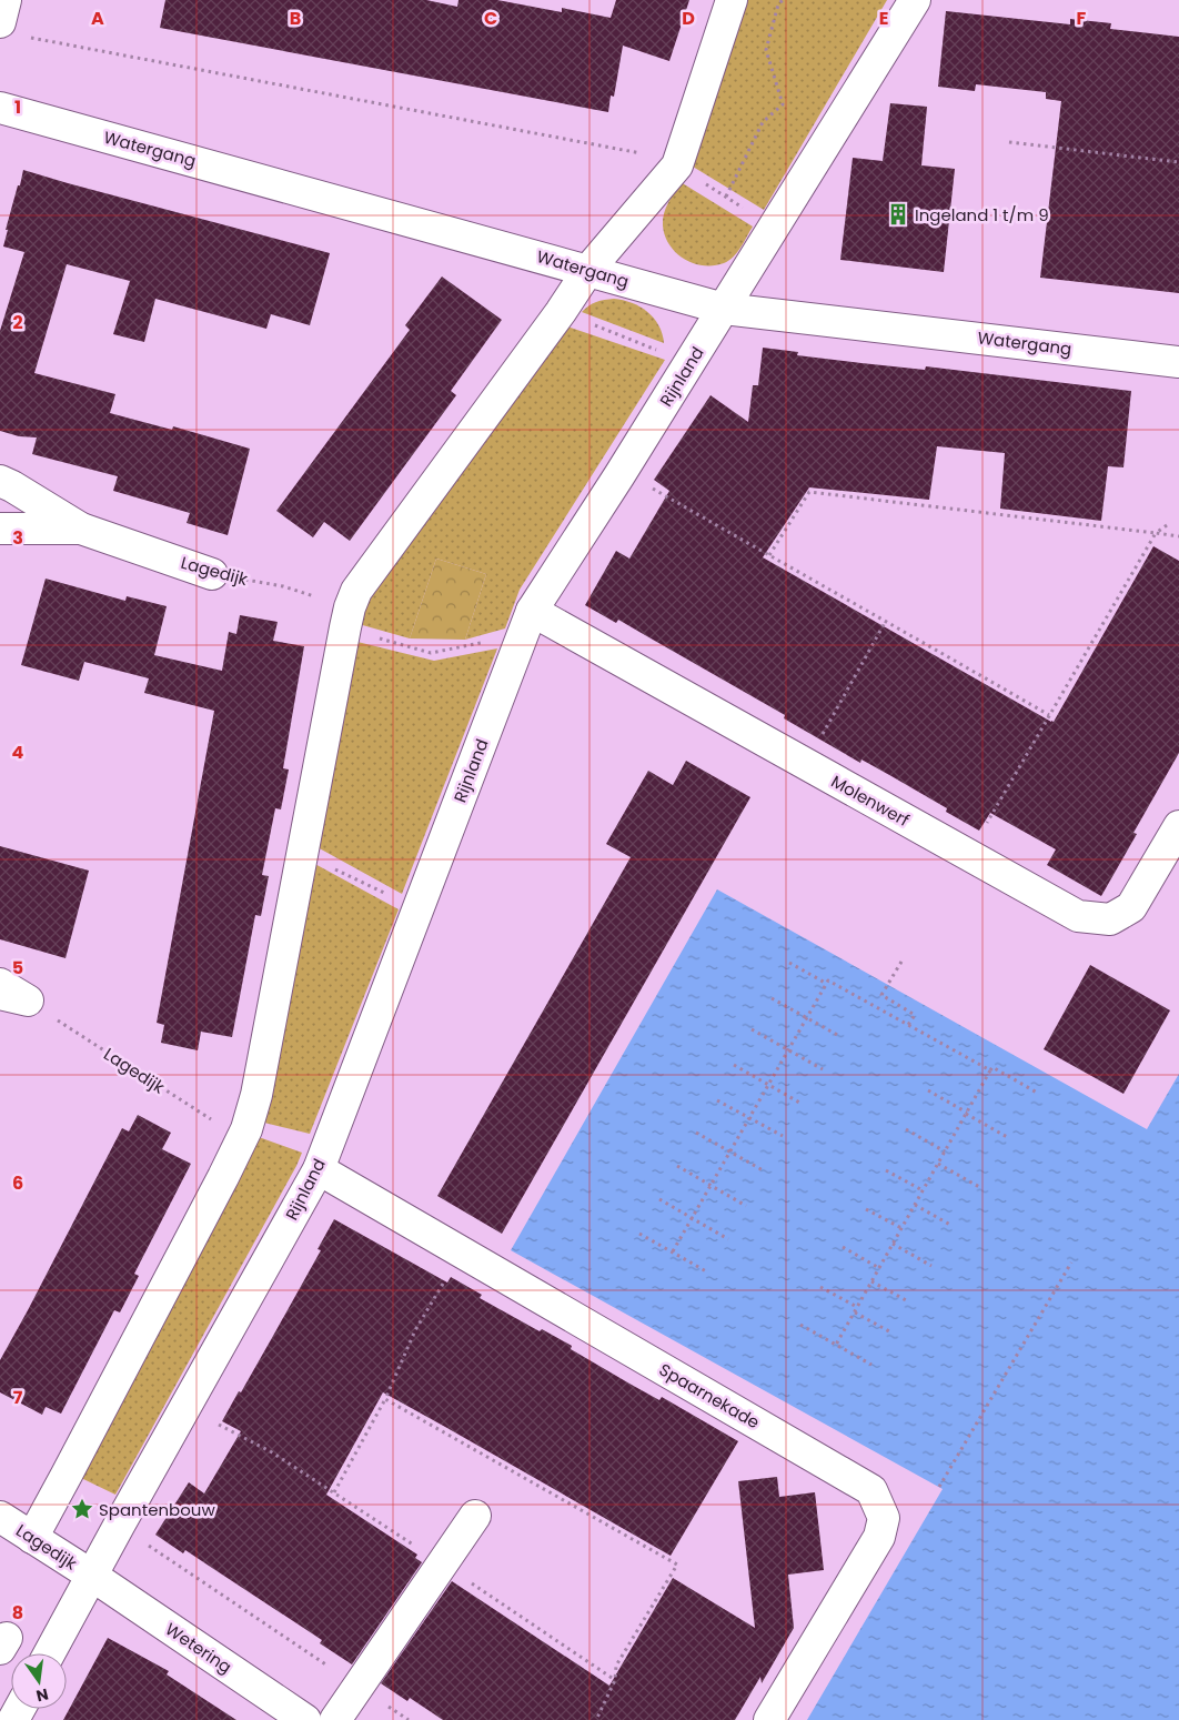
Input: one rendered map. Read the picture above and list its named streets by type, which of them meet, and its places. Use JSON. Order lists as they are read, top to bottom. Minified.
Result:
{"streets":{"street":["Watergang","Rijnland","Lagedijk","Molenwerf","Spaarnekade","Wetering"]},"crossings":[["Watergang","Rijnland"],["Rijnland","Lagedijk"],["Rijnland","Molenwerf"],["Rijnland","Spaarnekade"],["Rijnland","Wetering"],["Lagedijk","Molenwerf"],["Lagedijk","Wetering"]],"places":{"building":["Ingeland 1 t/m 9"],"place":["Spantenbouw"]},"north":"bottom","grid":{"columns":["A","B","C","D","E","F"],"rows":["1","2","3","4","5","6","7","8"]}}
